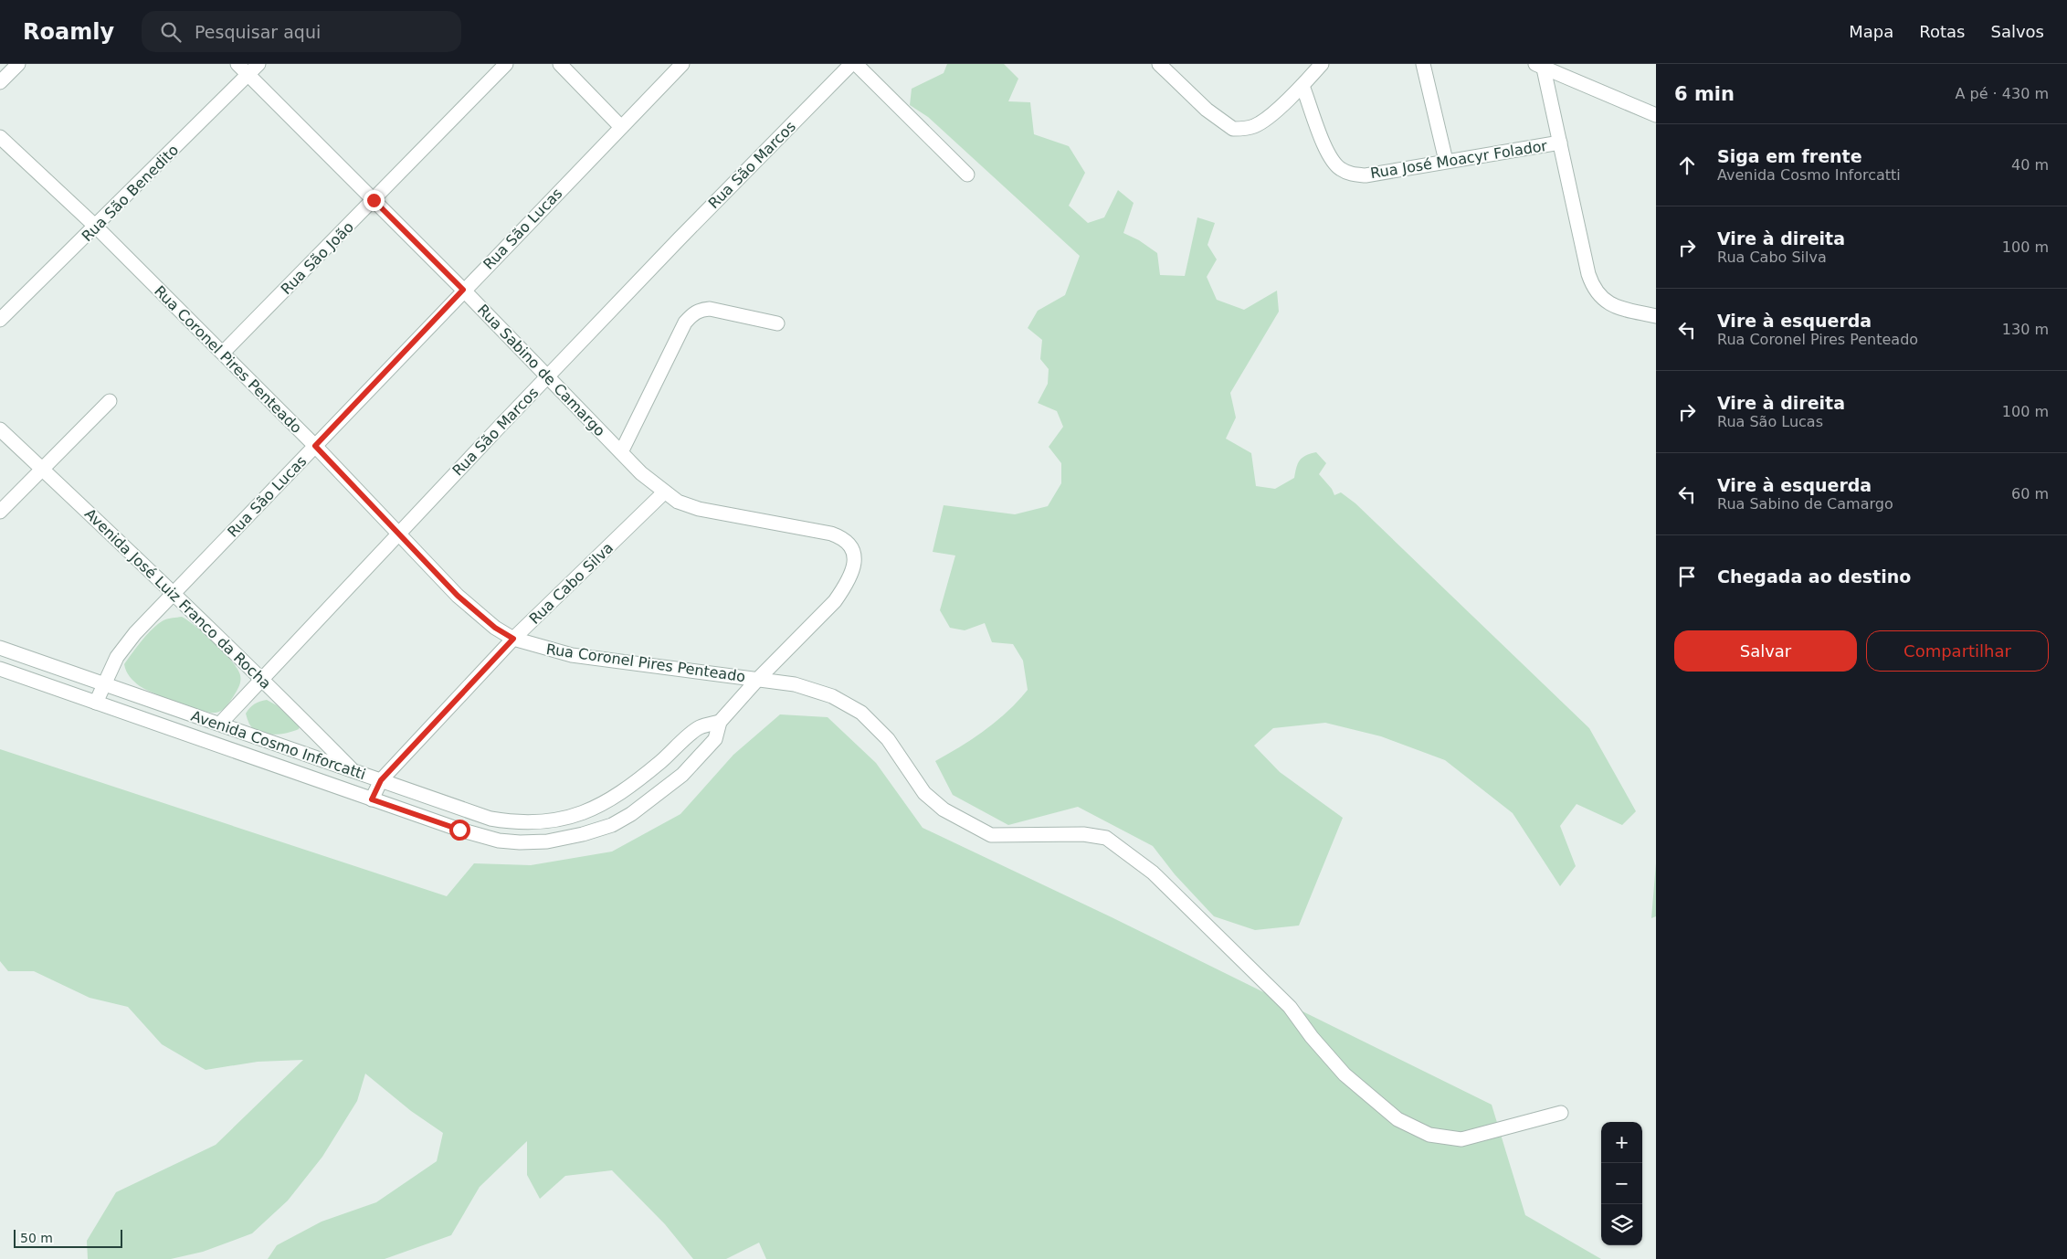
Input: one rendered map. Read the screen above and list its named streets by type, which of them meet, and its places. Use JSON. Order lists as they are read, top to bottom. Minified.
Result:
{"streets":{"street":["Rua José Moacyr Folador","Rua São Marcos","Rua São Benedito","Rua São Lucas","Rua São João","Rua Coronel Pires Penteado","Rua Sabino de Camargo","Rua Cabo Silva","Avenida José Luiz Franco da Rocha","Avenida Cosmo Inforcatti"]},"crossings":[["Rua São Marcos","Rua Coronel Pires Penteado"],["Rua São Marcos","Rua Sabino de Camargo"],["Rua São Marcos","Avenida José Luiz Franco da Rocha"],["Rua São Marcos","Avenida Cosmo Inforcatti"],["Rua São Benedito","Rua Coronel Pires Penteado"],["Rua São Benedito","Rua Sabino de Camargo"],["Rua São Lucas","Rua Coronel Pires Penteado"],["Rua São Lucas","Rua Sabino de Camargo"],["Rua São Lucas","Avenida José Luiz Franco da Rocha"],["Rua São Lucas","Avenida Cosmo Inforcatti"],["Rua São João","Rua Coronel Pires Penteado"],["Rua São João","Rua Sabino de Camargo"],["Rua Coronel Pires Penteado","Rua Sabino de Camargo"],["Rua Coronel Pires Penteado","Rua Cabo Silva"],["Rua Sabino de Camargo","Rua Cabo Silva"],["Rua Cabo Silva","Avenida Cosmo Inforcatti"],["Avenida José Luiz Franco da Rocha","Avenida Cosmo Inforcatti"]],"scale_bar":"50 m","page":{"header":"Roamly","search":"Pesquisar aqui","nav":["Mapa","Rotas","Salvos"],"heading":["6 min","A pé · 430 m"],"list":[["Siga em frente","Avenida Cosmo Inforcatti","40 m"],["Vire à direita","Rua Cabo Silva","100 m"],["Vire à esquerda","Rua Coronel Pires Penteado","130 m"],["Vire à direita","Rua São Lucas","100 m"],["Vire à esquerda","Rua Sabino de Camargo","60 m"],"Chegada ao destino"],"buttons":["Salvar","Compartilhar"],"map_buttons":["+","−"],"scale":"50 m"}}
